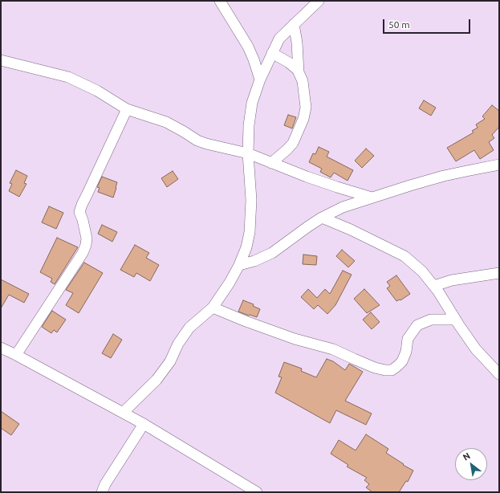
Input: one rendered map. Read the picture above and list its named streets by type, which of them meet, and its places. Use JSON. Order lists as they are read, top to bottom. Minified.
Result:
{"scale_bar":"50 m","north":"top left"}
